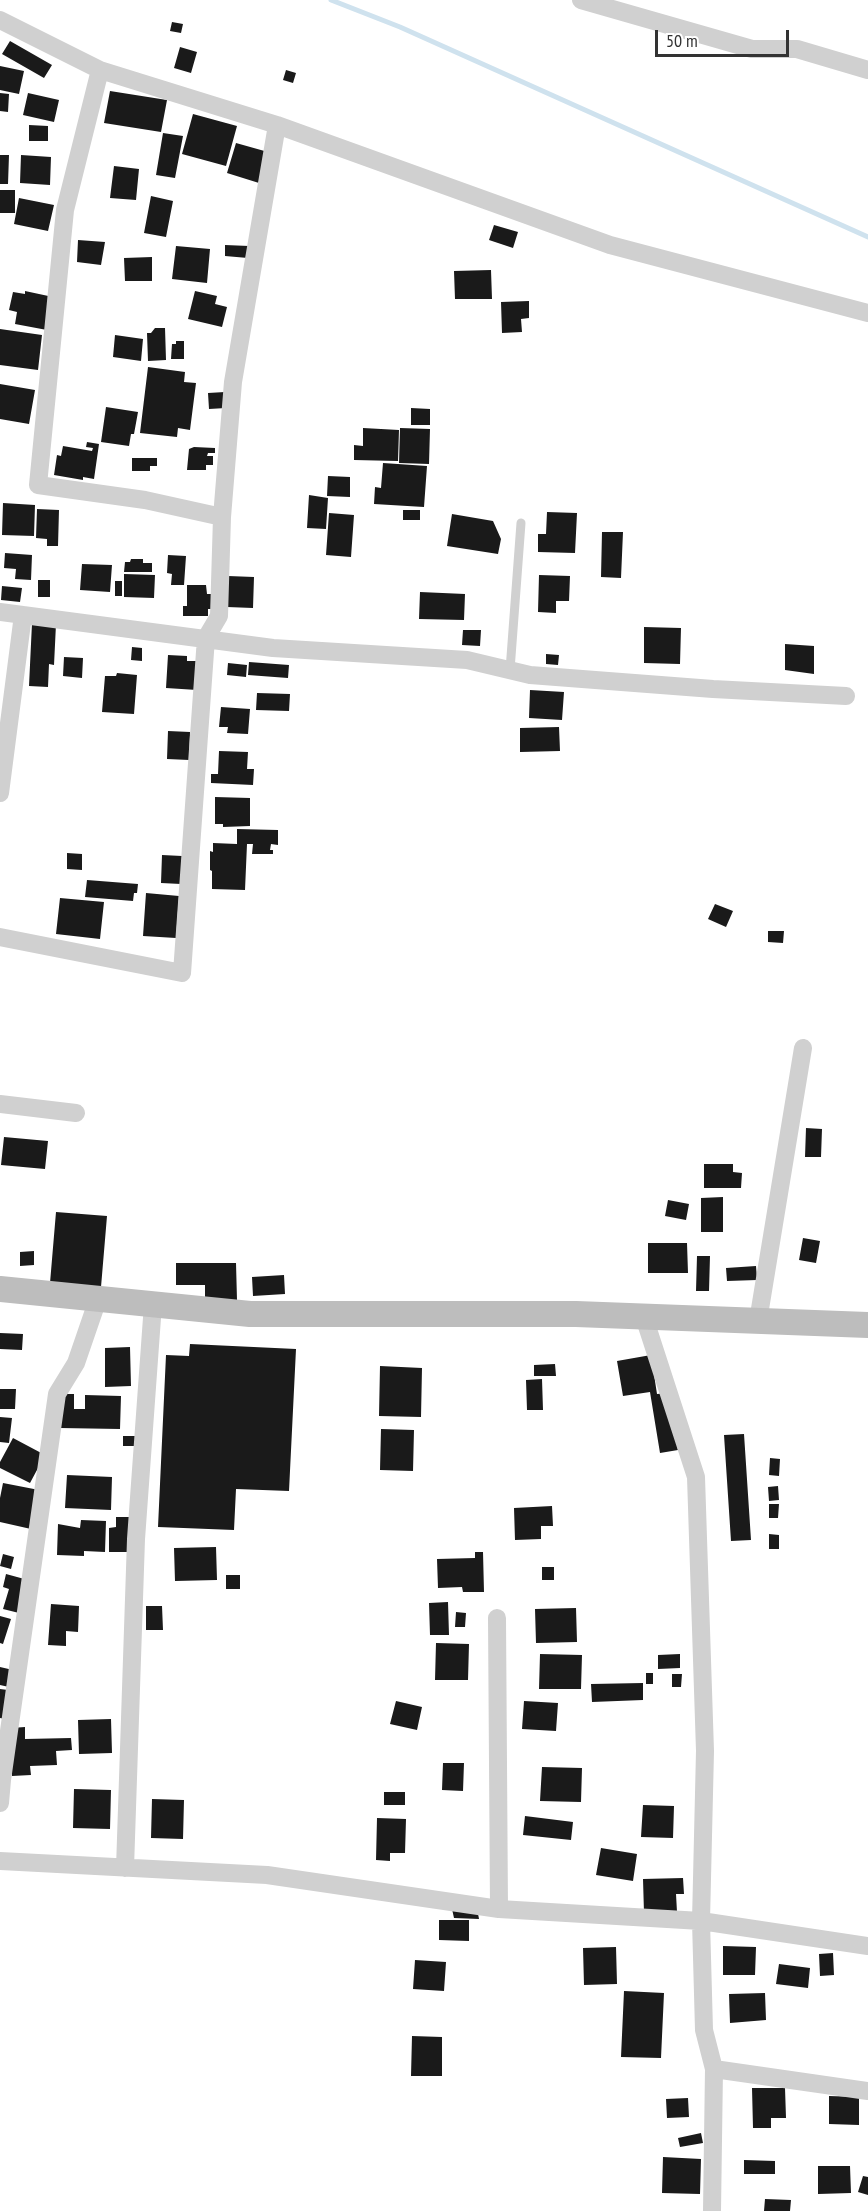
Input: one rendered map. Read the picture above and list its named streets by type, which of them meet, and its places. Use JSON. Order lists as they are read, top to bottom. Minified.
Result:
{"scale_bar":"50 m"}
